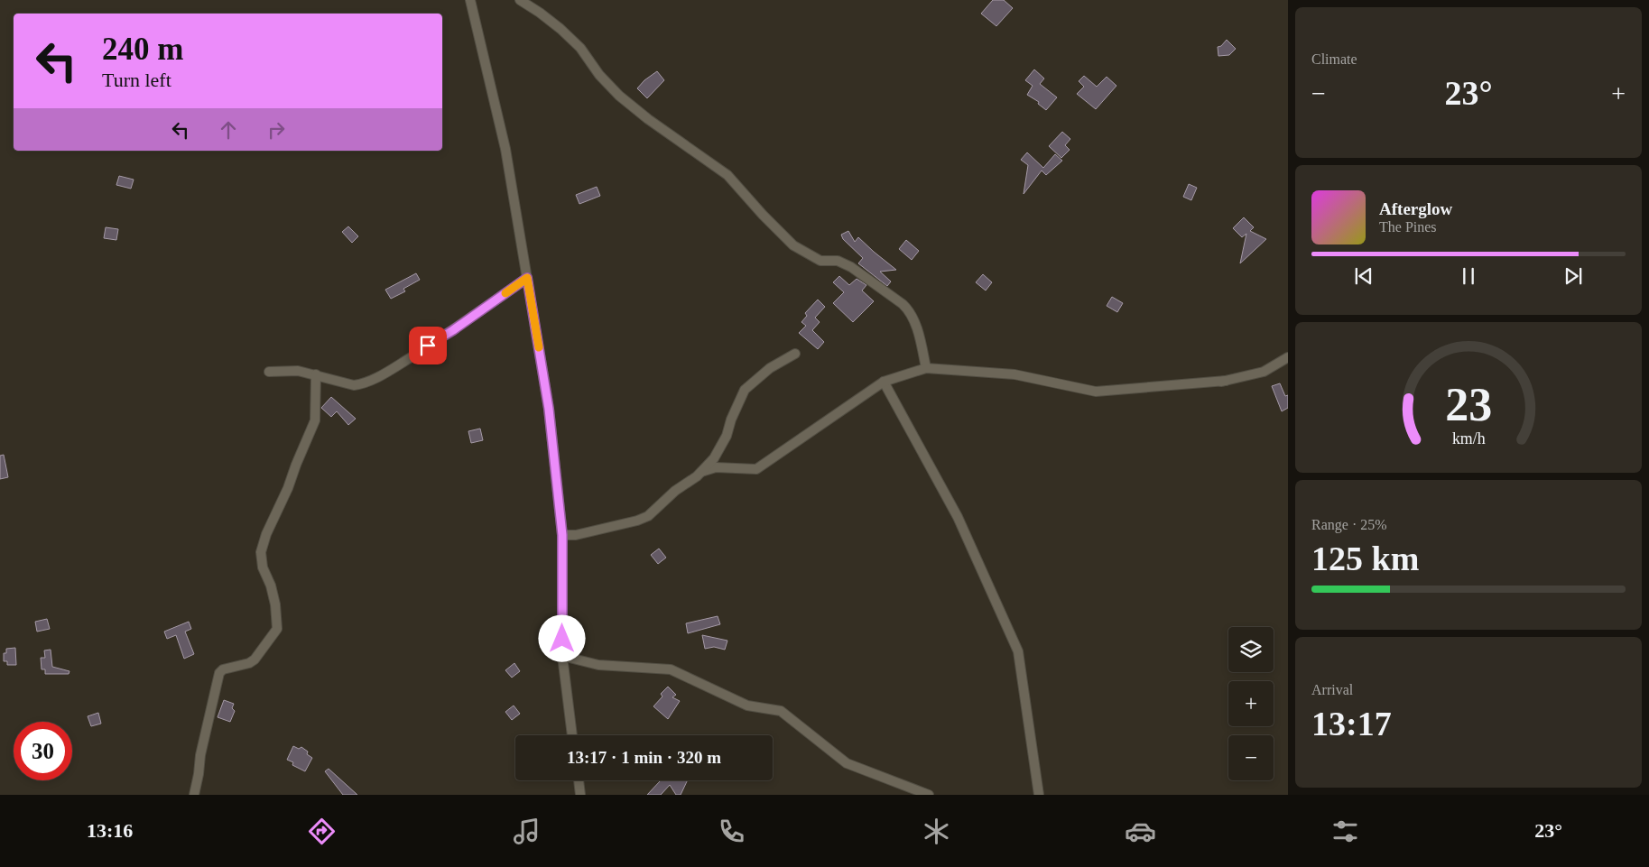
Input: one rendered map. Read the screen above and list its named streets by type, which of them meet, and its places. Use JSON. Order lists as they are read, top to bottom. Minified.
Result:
{"page":{"tile":["Climate",["Range · 25%","125 km"],["Arrival","13:17"]],"turn":["240 m","Turn left"],"heat":["−","23°","+"],"song":["Afterglow","The Pines"],"map_buttons":["+","−"],"limit":"30","trip":"13:17 · 1 min · 320 m","tabs":["13:16","23°"],"gauge":["23","km/h"]}}
